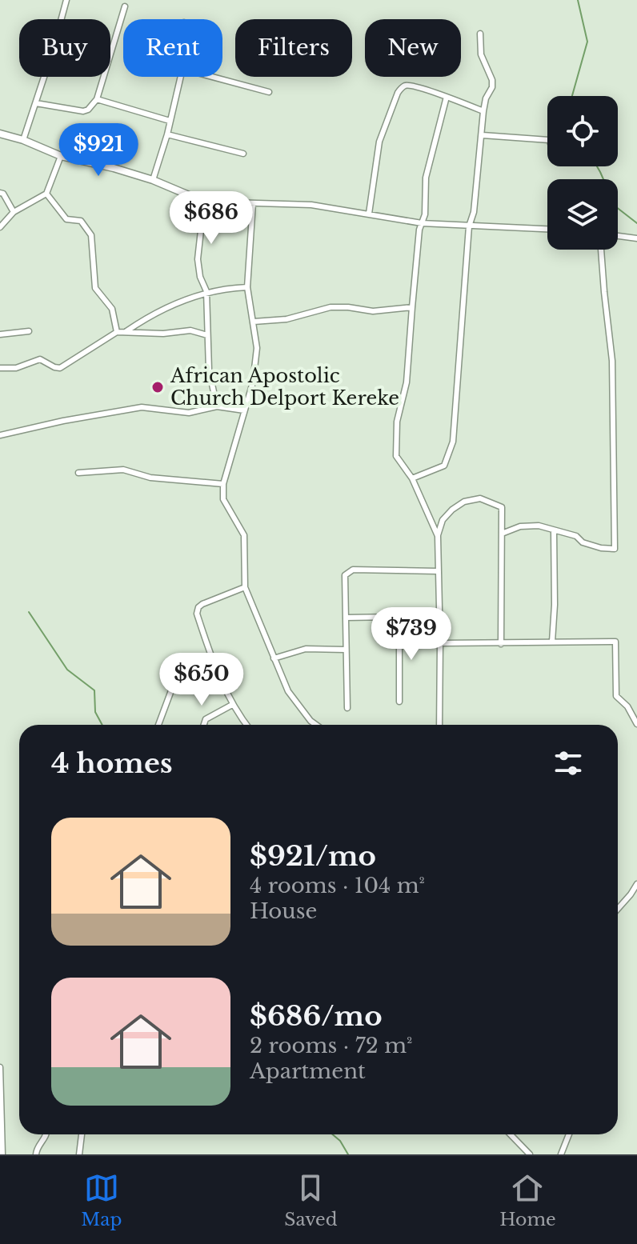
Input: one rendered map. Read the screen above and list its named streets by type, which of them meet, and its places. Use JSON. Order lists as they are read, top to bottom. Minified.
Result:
{"places":["African Apostolic Church Delport Kereke"],"page":{"chip":["Buy","Rent","Filters","New"],"price":["$921","$686","$739","$650"],"heading":"4 homes","list":[{"name":"$921/mo","note":"4 rooms · 104 m² · House"},{"name":"$686/mo","note":"2 rooms · 72 m² · Apartment"}],"tabs":["Map","Saved","Home"]}}
